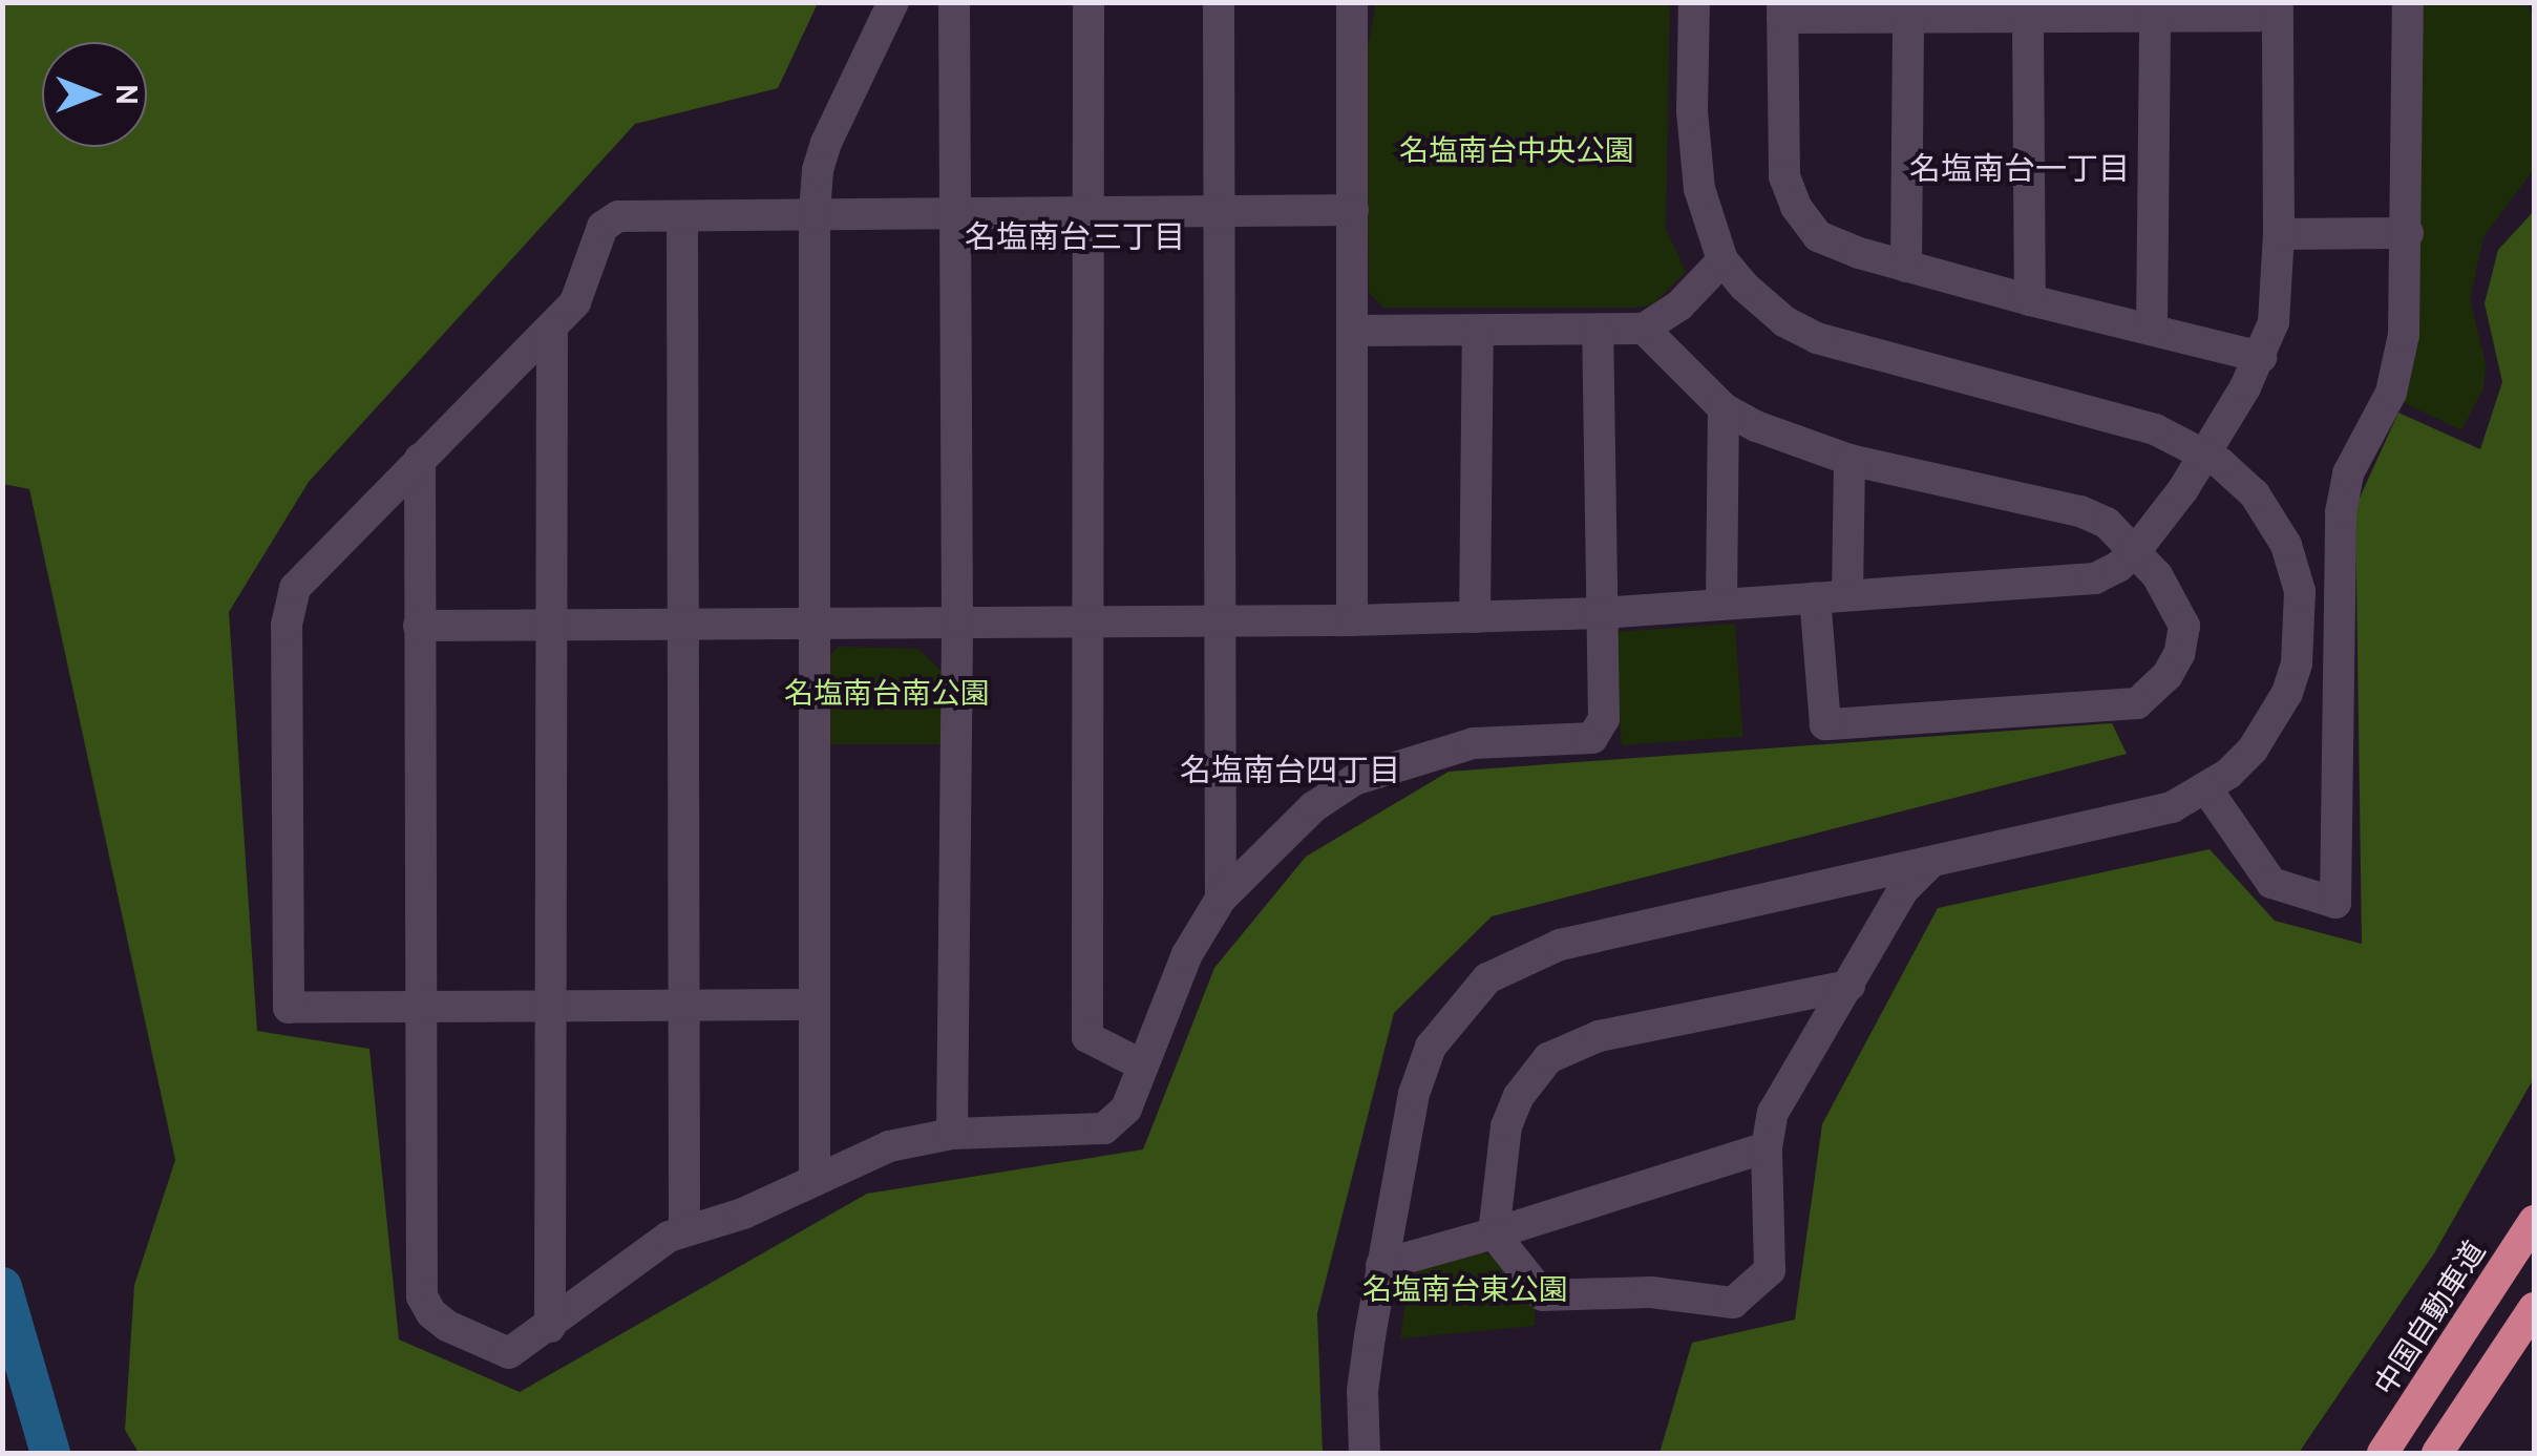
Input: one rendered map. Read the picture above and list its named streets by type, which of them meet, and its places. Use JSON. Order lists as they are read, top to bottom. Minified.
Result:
{"streets":{"highway":["中国自動車道"]},"districts":["名塩南台一丁目","名塩南台三丁目","名塩南台四丁目"],"parks":["名塩南台中央公園","名塩南台南公園","名塩南台東公園"],"north":"right"}
